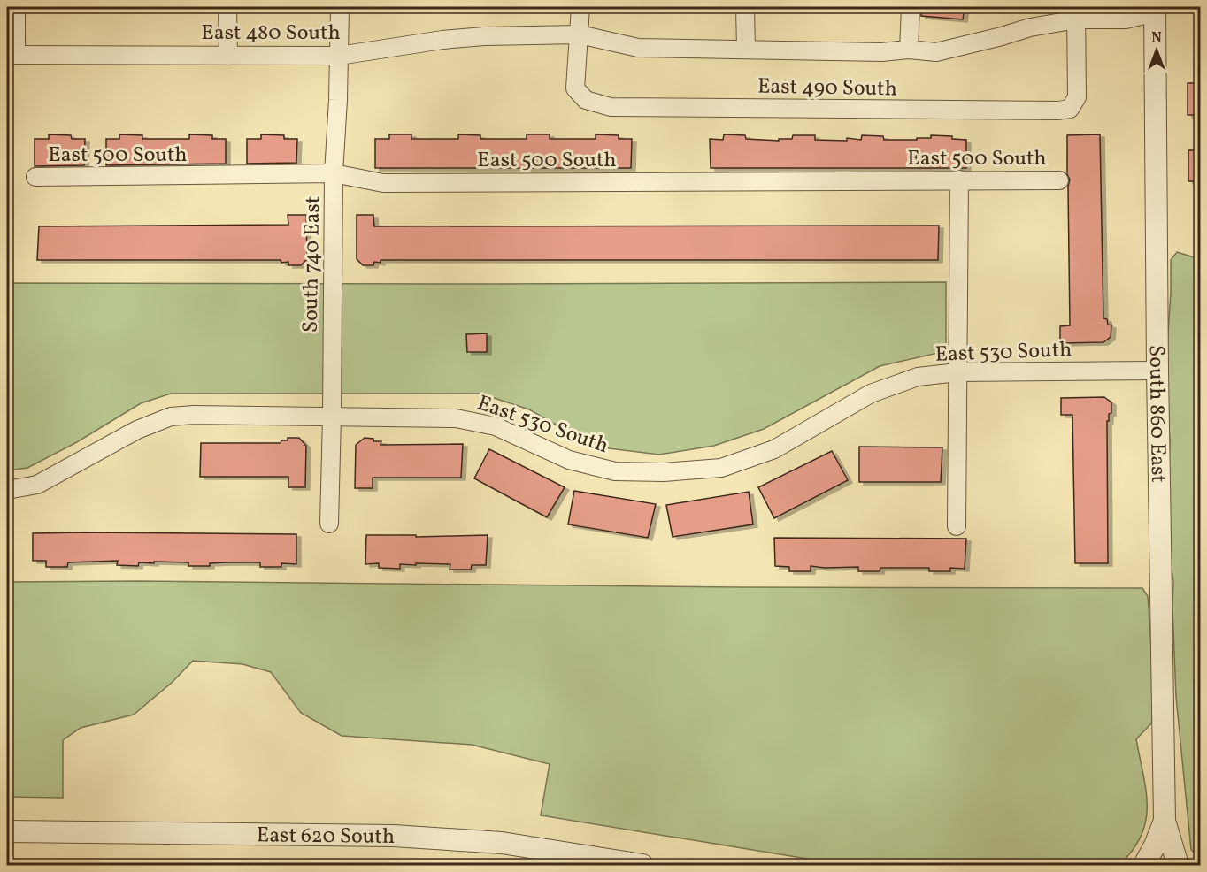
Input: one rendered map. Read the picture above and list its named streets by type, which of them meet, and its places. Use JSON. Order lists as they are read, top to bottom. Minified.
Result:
{"streets":{"street":["East 480 South","East 490 South","East 500 South","South 740 East","East 530 South","South 860 East","East 620 South"]},"crossings":[["East 480 South","East 490 South"],["East 480 South","South 740 East"],["East 480 South","South 860 East"],["East 500 South","South 740 East"],["South 740 East","East 530 South"],["East 530 South","South 860 East"]],"north":"top"}
